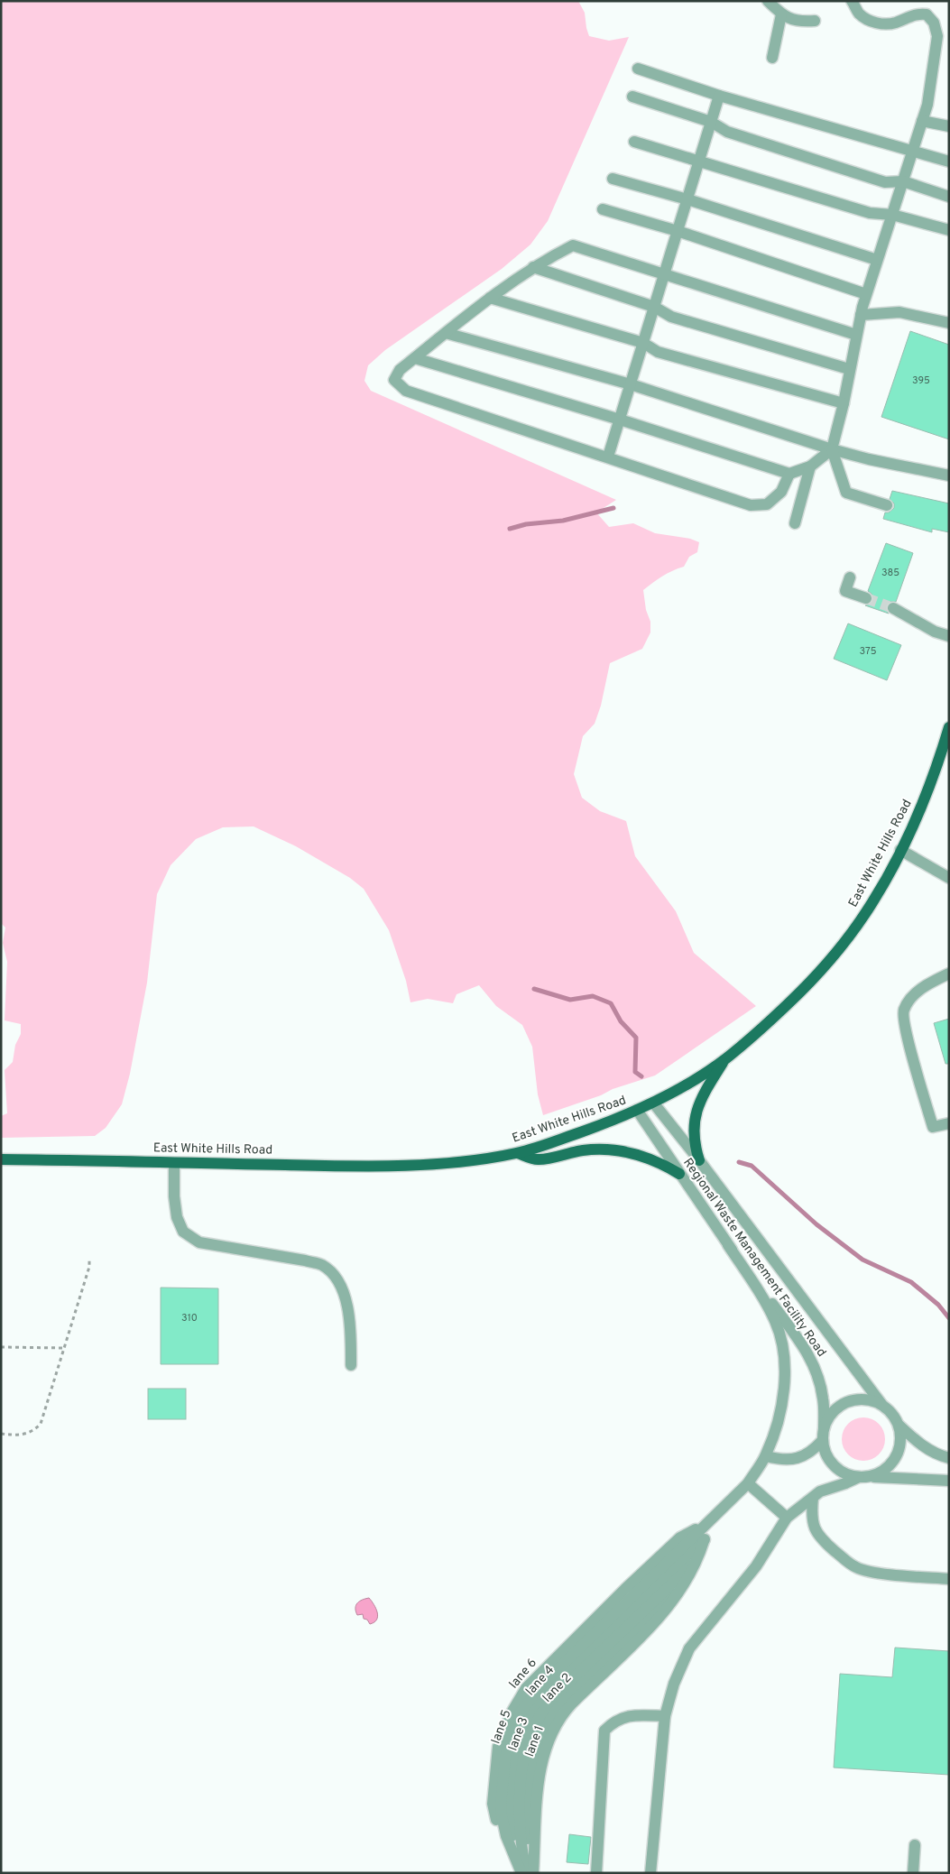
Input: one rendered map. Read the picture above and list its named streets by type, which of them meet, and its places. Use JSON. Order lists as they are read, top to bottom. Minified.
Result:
{"streets":{"main road":["East White Hills Road"],"street":["Regional Waste Management Facility Road","lane 5","lane 3","lane 1"]},"crossings":[["East White Hills Road","Regional Waste Management Facility Road"],["lane 5","lane 3"],["lane 5","lane 1"],["lane 3","lane 1"]],"house_numbers":["395","385","375","310"]}
